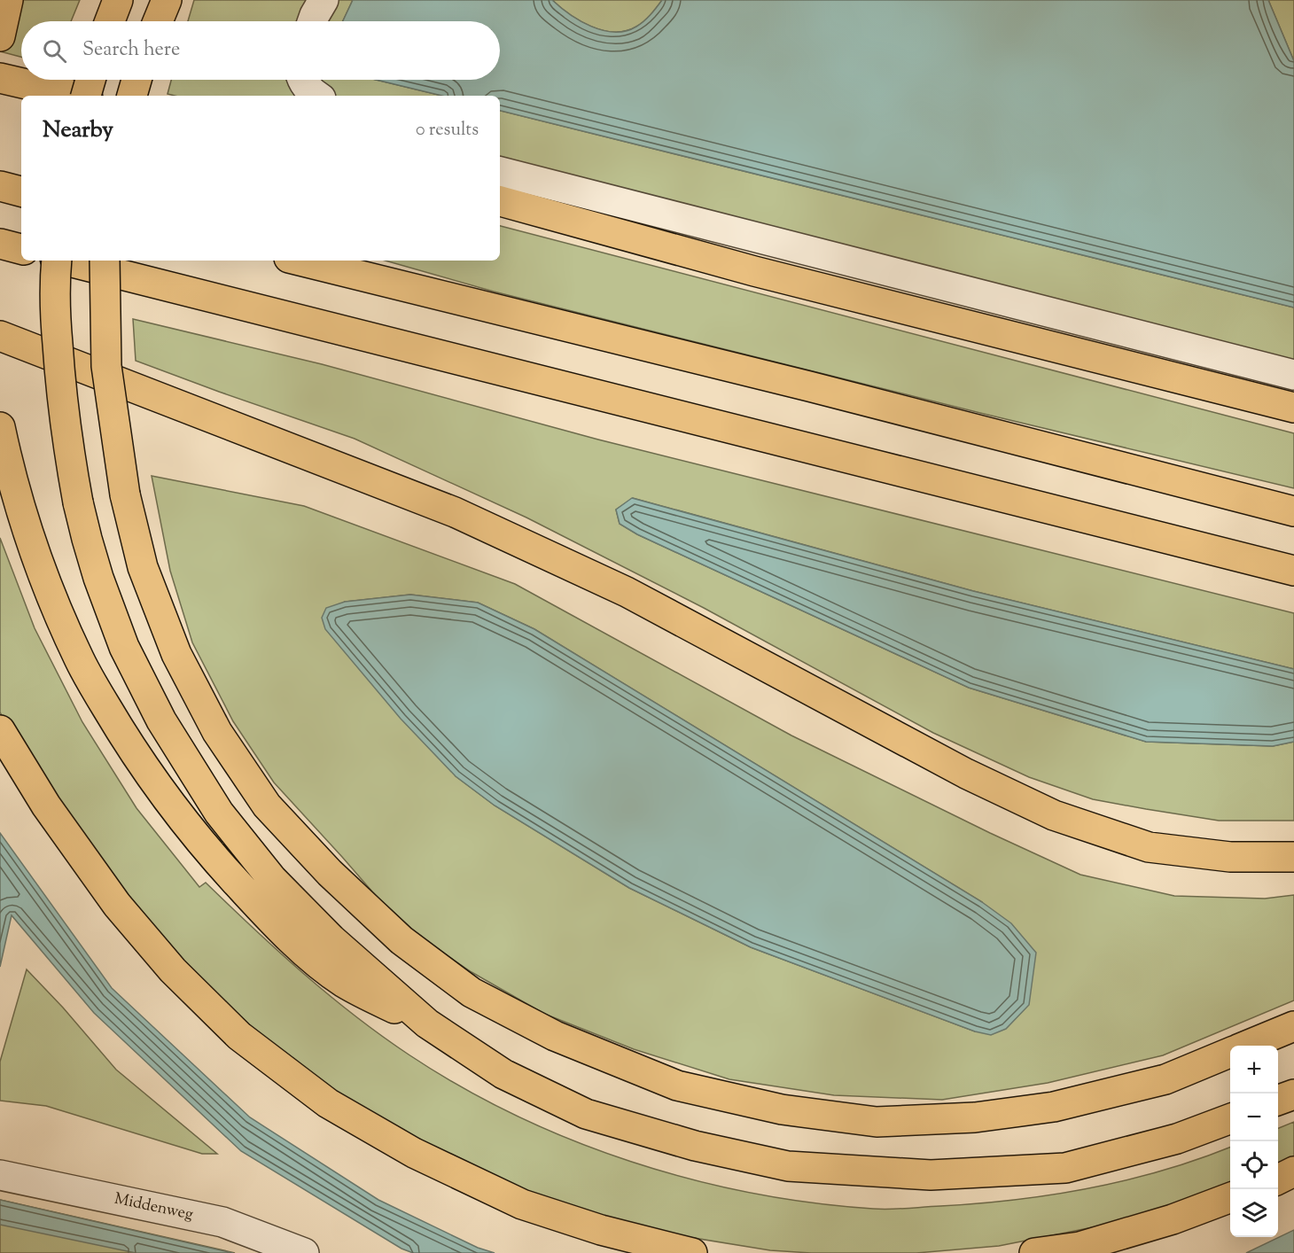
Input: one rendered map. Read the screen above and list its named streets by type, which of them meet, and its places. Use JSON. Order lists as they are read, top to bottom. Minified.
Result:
{"streets":{"street":["Middenweg"]},"page":{"search":"Search here","heading":["Nearby","0 results"],"map_buttons":["+","−"]}}
